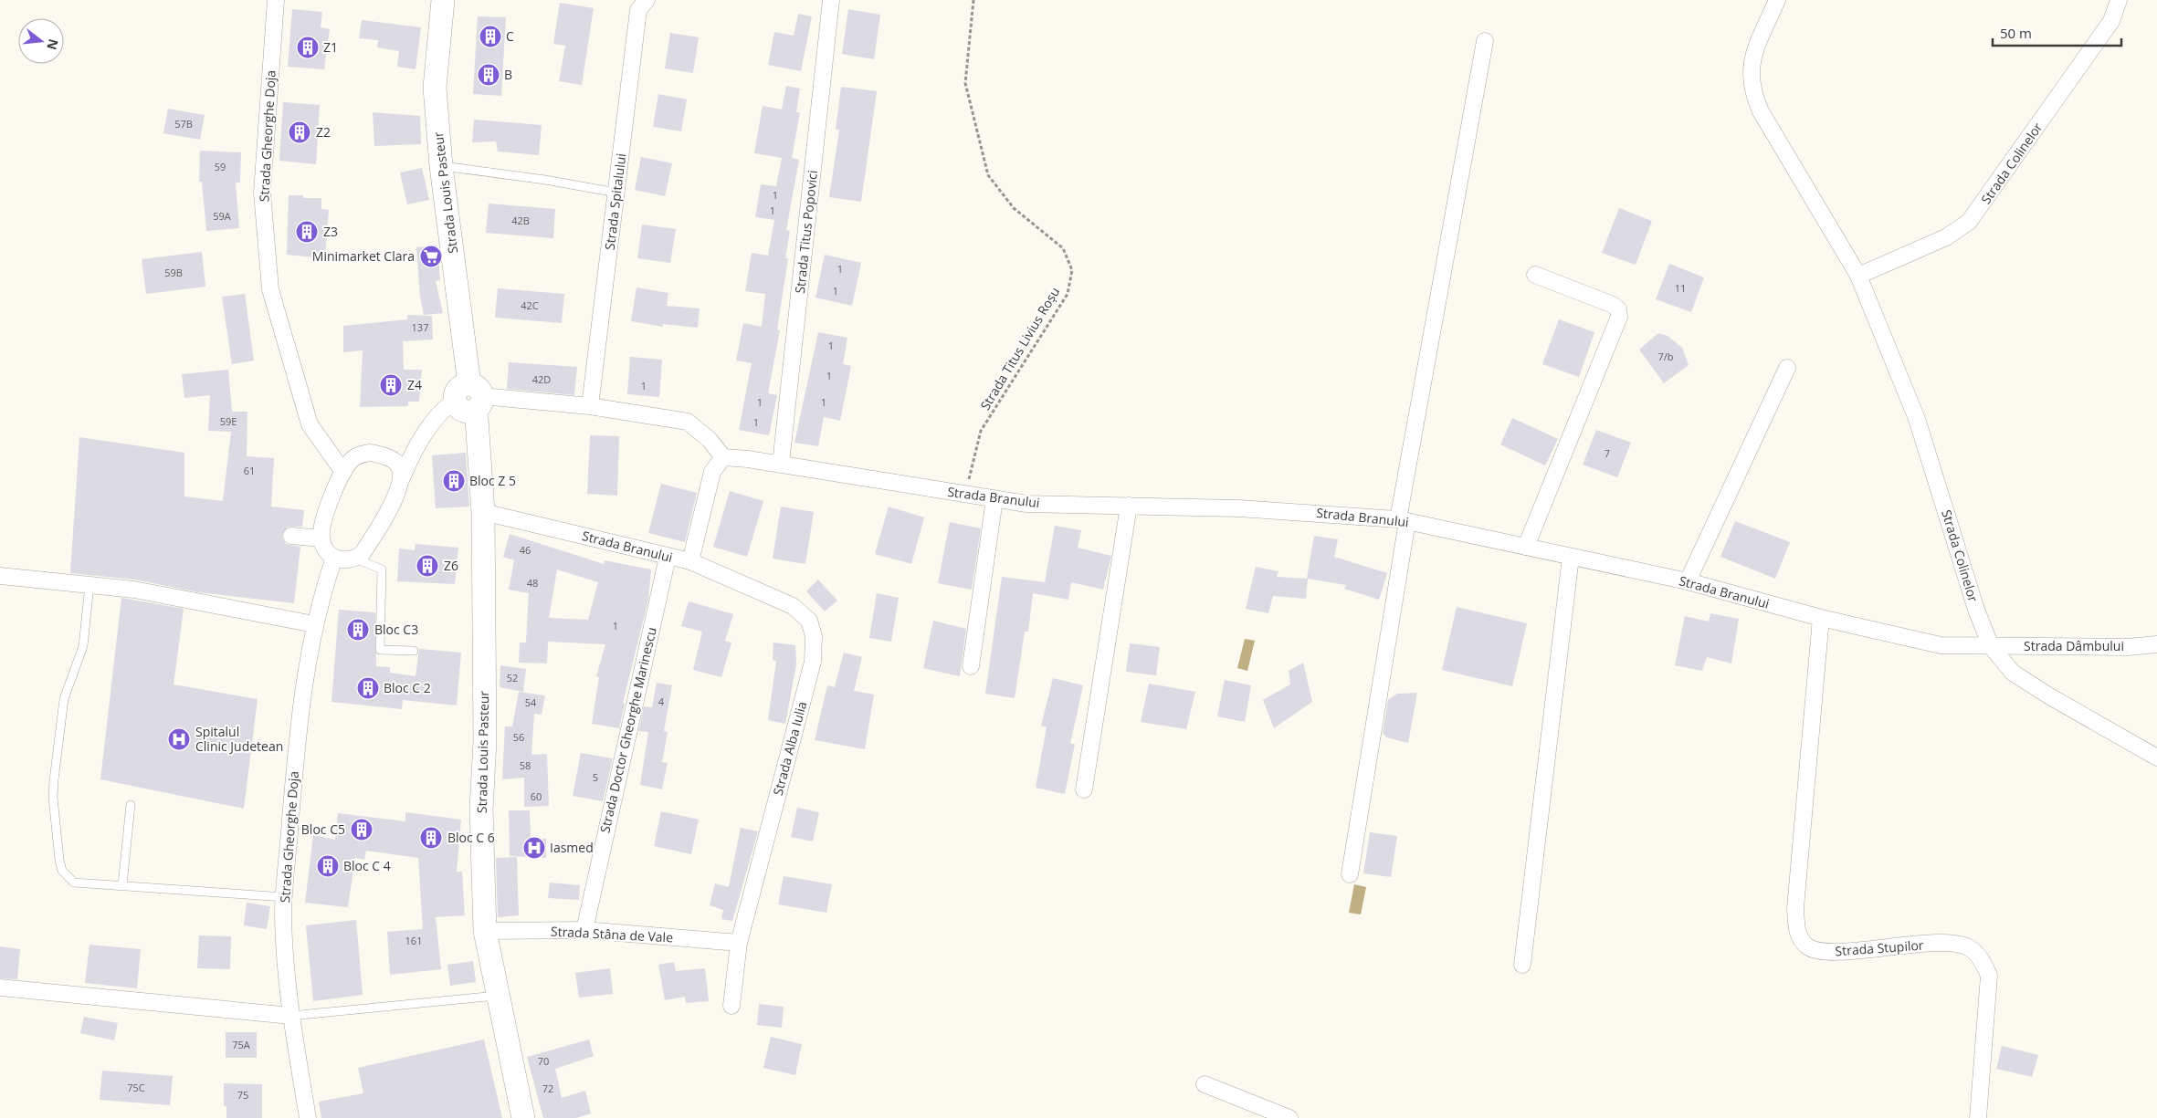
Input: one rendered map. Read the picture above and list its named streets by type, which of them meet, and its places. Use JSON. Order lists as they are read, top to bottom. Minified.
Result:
{"streets":{"main road":["Strada Louis Pasteur"],"street":["Strada Gheorghe Doja","Strada Colinelor","Strada Spitalului","Strada Titus Popovici","Strada Branului","Strada Dâmbului","Strada Doctor Gheorghe Marinescu","Strada Alba Iulia","Strada Stâna de Vale","Strada Stupilor"],"path":["Strada Titus Livius Roșu"]},"crossings":[["Strada Colinelor","Strada Branului"],["Strada Colinelor","Strada Dâmbului"],["Strada Louis Pasteur","Strada Branului"],["Strada Louis Pasteur","Strada Stâna de Vale"],["Strada Titus Popovici","Strada Branului"],["Strada Titus Livius Roșu","Strada Branului"],["Strada Branului","Strada Dâmbului"],["Strada Branului","Strada Doctor Gheorghe Marinescu"],["Strada Branului","Strada Alba Iulia"],["Strada Branului","Strada Stupilor"],["Strada Doctor Gheorghe Marinescu","Strada Stâna de Vale"],["Strada Alba Iulia","Strada Stâna de Vale"]],"places":{"building":["C","Z1","B","Z2","Z3","Z4","Bloc Z 5","Z6","Bloc C3","Bloc C 2","Bloc C5","Bloc C 6","Bloc C 4"],"supermarket":["Minimarket Clara"],"hospital":["Spitalul Clinic Judetean","Iasmed"]},"house_numbers":["57B","59","1","1","59A","42B","1","59B","11","1","42C","137","1","7/b","1","42D","1","1","1","59E","1","7","61","46","48","1","52","4","54","56","58","5","60","161","75A","70","75C","72","75"],"scale_bar":"50 m","north":"right"}
